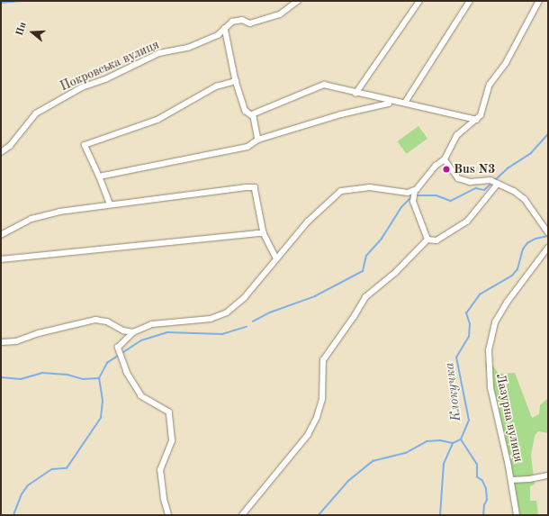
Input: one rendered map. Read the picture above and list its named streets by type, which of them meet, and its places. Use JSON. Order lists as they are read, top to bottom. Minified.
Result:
{"streets":{"street":["Покровська вулиця","Лазурна вулиця"]},"water":["Клокучка"],"places":["Bus N3"],"north":"left"}
